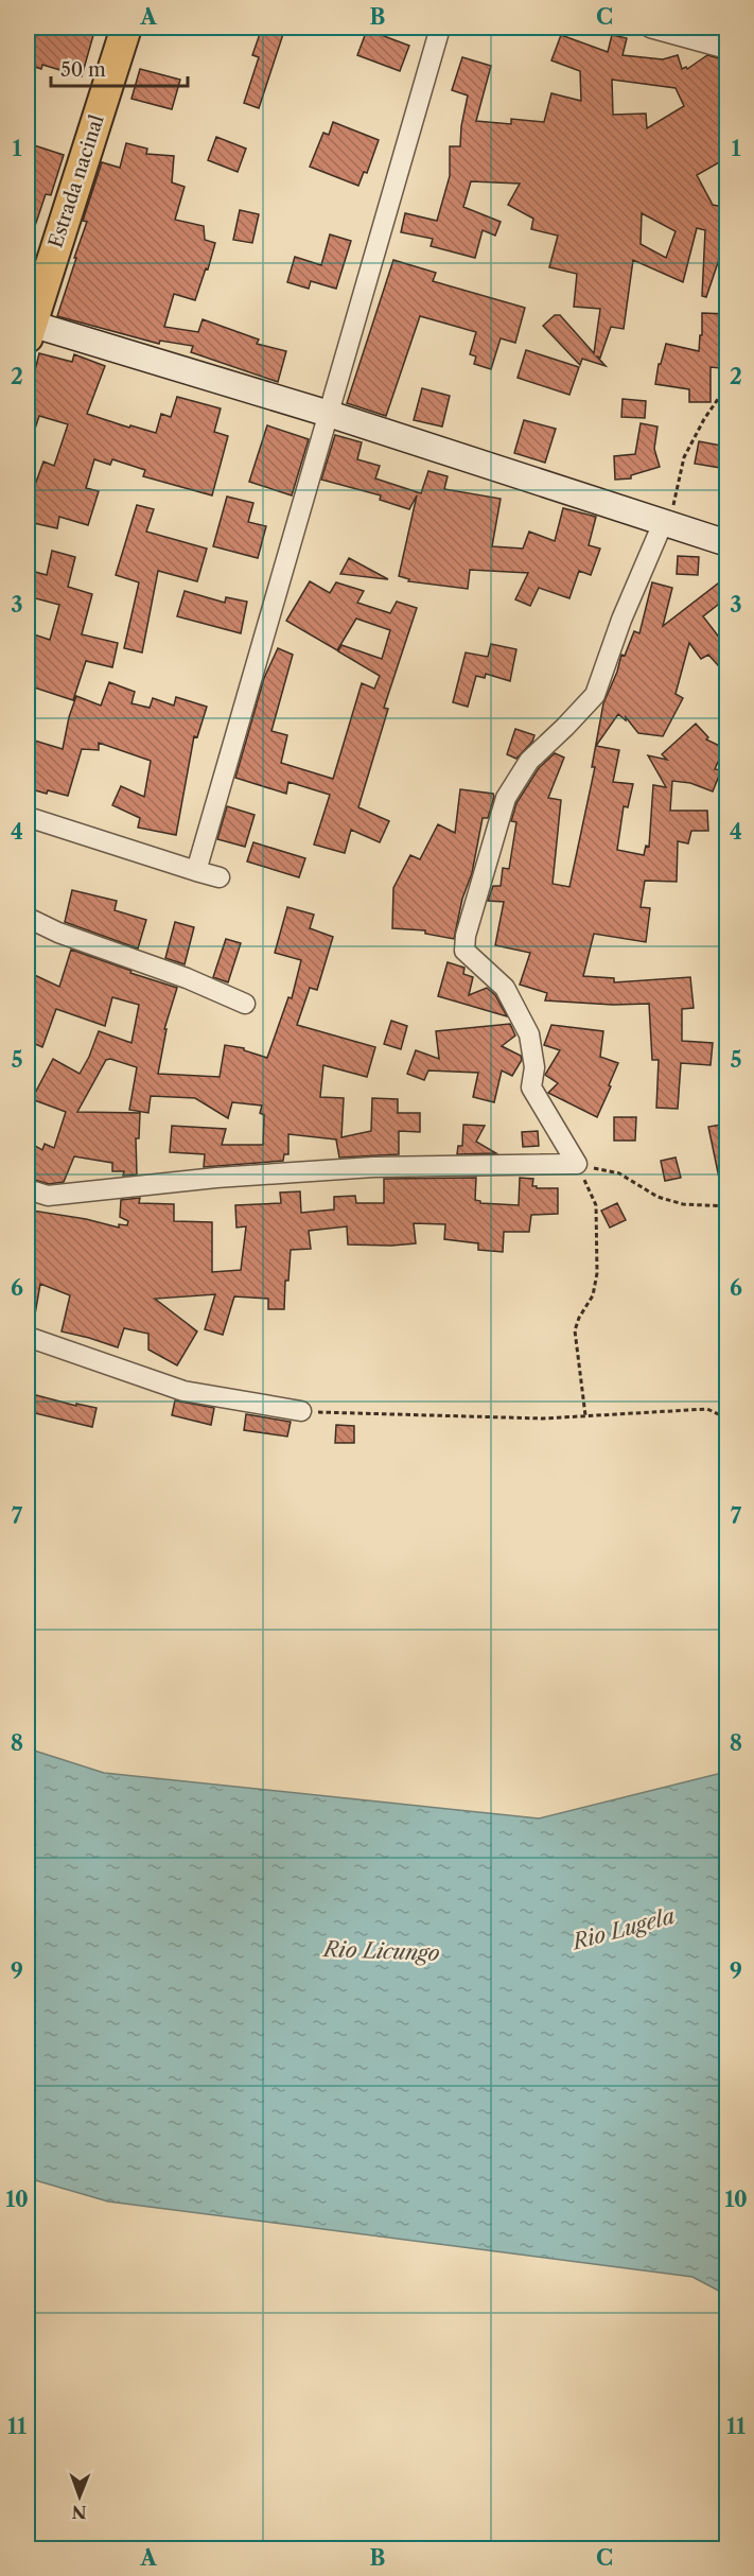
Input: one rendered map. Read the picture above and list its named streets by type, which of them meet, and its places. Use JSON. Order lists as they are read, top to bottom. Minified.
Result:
{"streets":{"highway":["Estrada nacinal"]},"water":["Rio Lugela","Rio Licungo"],"scale_bar":"50 m","north":"bottom","grid":{"columns":["A","B","C"],"rows":["1","2","3","4","5","6","7","8","9","10","11"]}}
